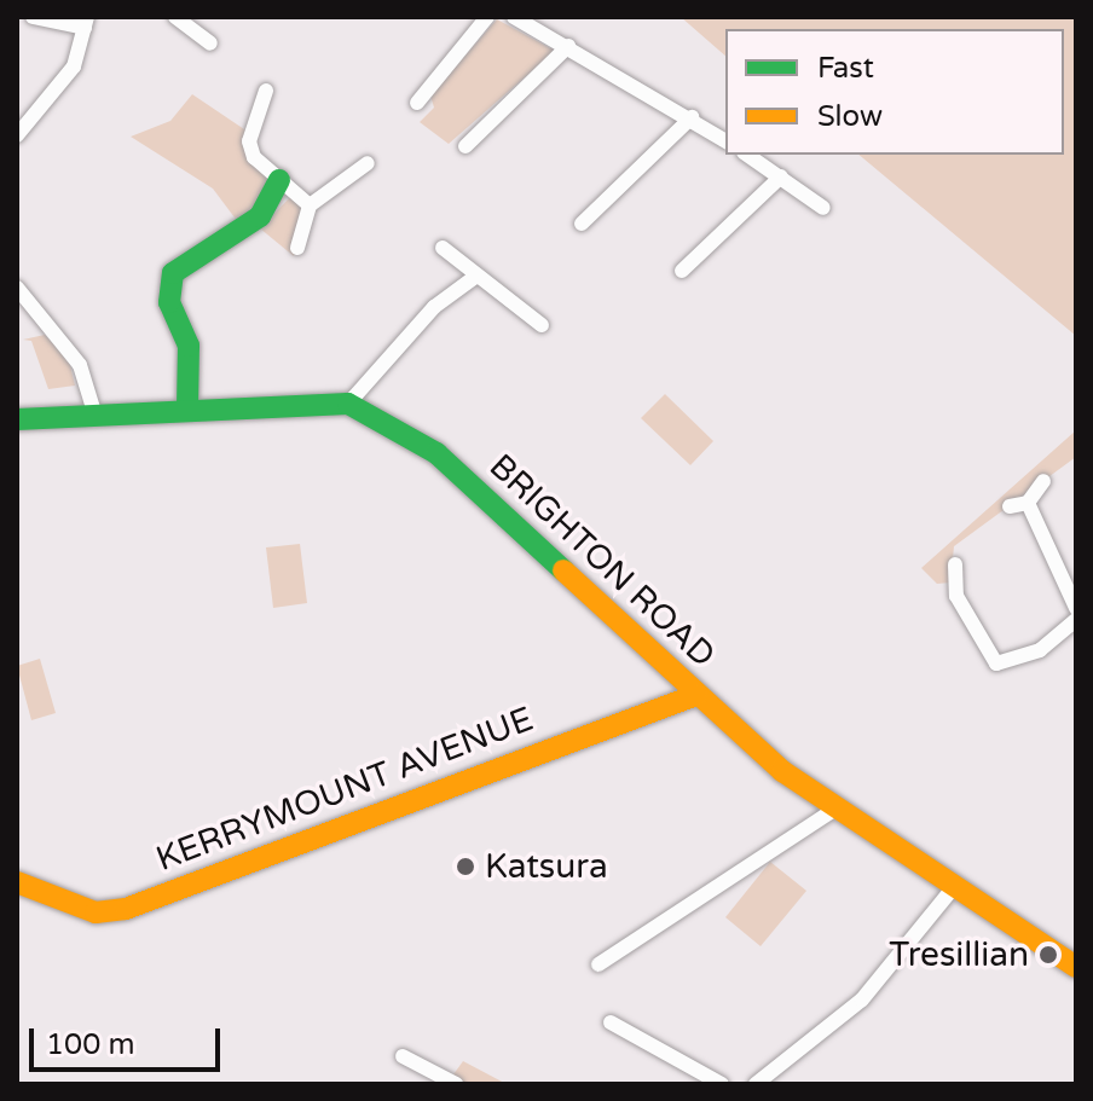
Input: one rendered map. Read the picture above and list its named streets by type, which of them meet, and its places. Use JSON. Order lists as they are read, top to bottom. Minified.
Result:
{"streets":{"street":["BRIGHTON ROAD","KERRYMOUNT AVENUE"]},"crossings":[["BRIGHTON ROAD","KERRYMOUNT AVENUE"]],"places":["Katsura","Tresillian"],"legend":["Fast","Slow"],"scale_bar":"100 m"}
